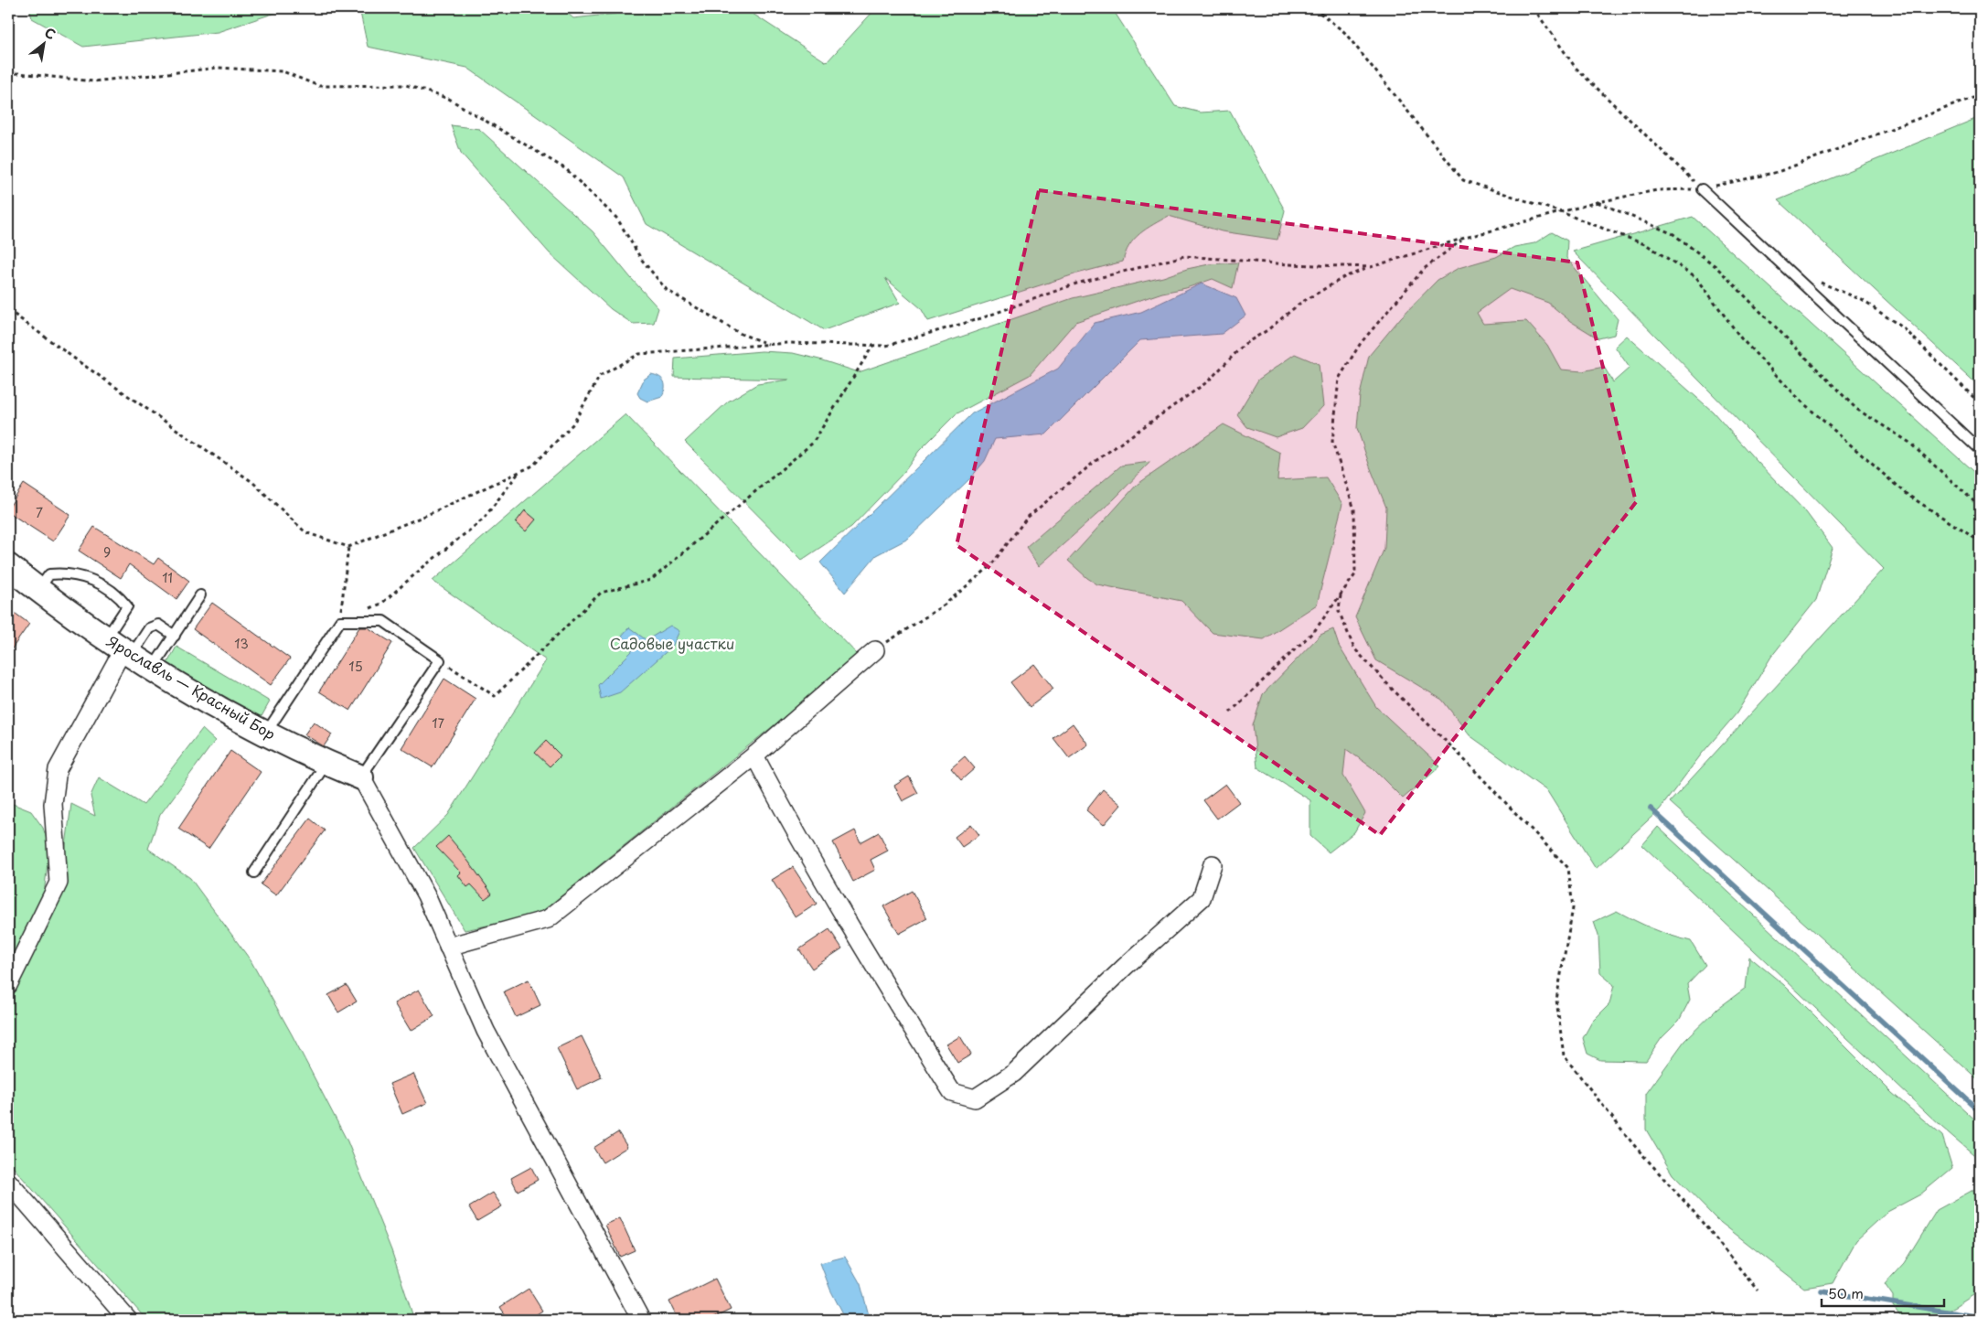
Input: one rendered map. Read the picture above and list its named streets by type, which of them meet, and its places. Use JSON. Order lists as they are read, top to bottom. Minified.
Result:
{"streets":{"street":["Ярославль — Красный Бор"]},"parks":["Садовые участки"],"house_numbers":["7","9","11","13","15","17"],"scale_bar":"50 m","north":"top right"}
